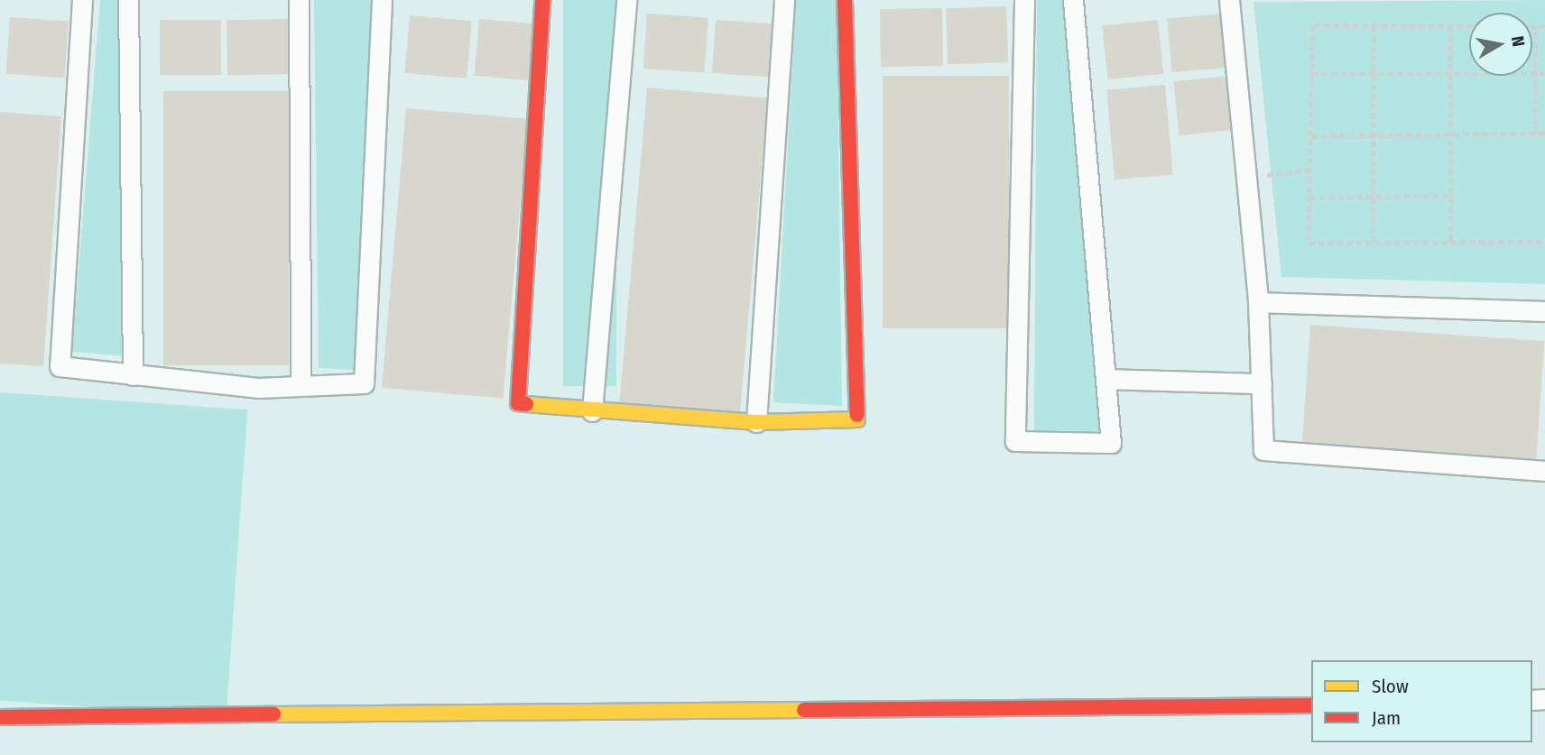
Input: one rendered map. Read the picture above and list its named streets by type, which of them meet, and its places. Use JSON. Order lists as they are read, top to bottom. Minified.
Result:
{"legend":["Slow","Jam"],"north":"right"}
